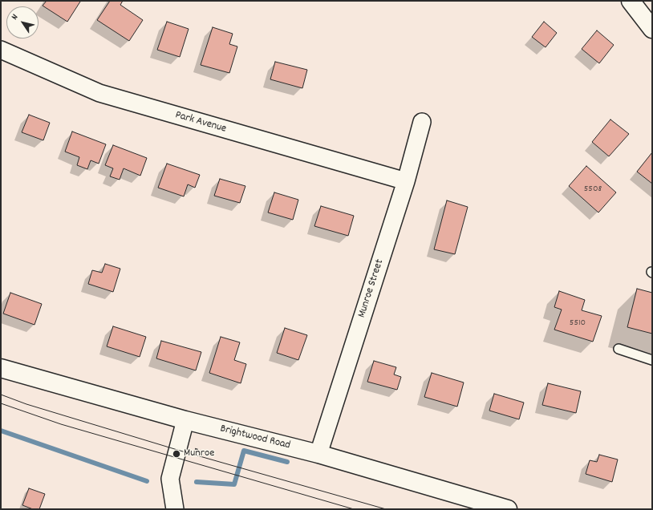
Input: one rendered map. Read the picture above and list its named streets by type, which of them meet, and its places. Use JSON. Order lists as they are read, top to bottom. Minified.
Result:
{"streets":{"street":["Park Avenue","Munroe Street","Brightwood Road"]},"crossings":[["Park Avenue","Munroe Street"],["Munroe Street","Brightwood Road"]],"places":["Munroe"],"house_numbers":["5508","5510"],"north":"top left"}
